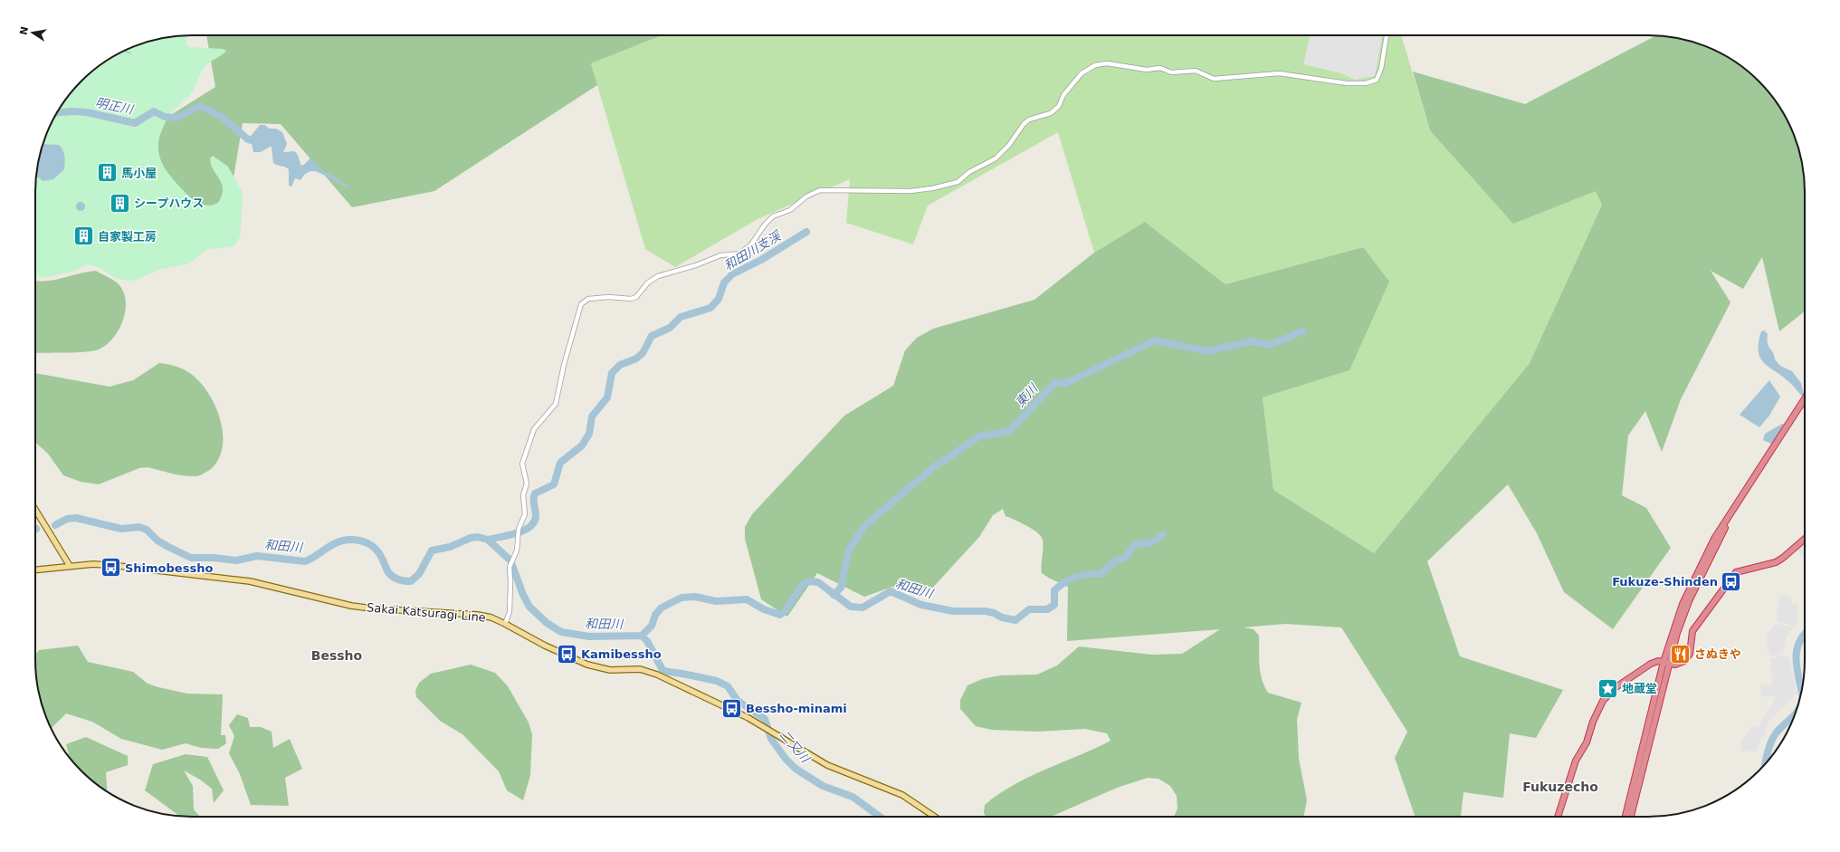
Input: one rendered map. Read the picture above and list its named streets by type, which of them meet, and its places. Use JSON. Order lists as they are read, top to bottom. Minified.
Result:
{"streets":{"main road":["Sakai Katsuragi Line"]},"districts":["Bessho","Fukuzecho"],"water":["明正川","和田川支渓","東川","和田川","二又川"],"places":{"building":["馬小屋","シープハウス","自家製工房"],"bus stop":["Shimobessho","Fukuze-Shinden","Kamibessho","Bessho-minami"],"restaurant":["さぬきや"],"place":["地蔵堂"]},"north":"left"}
